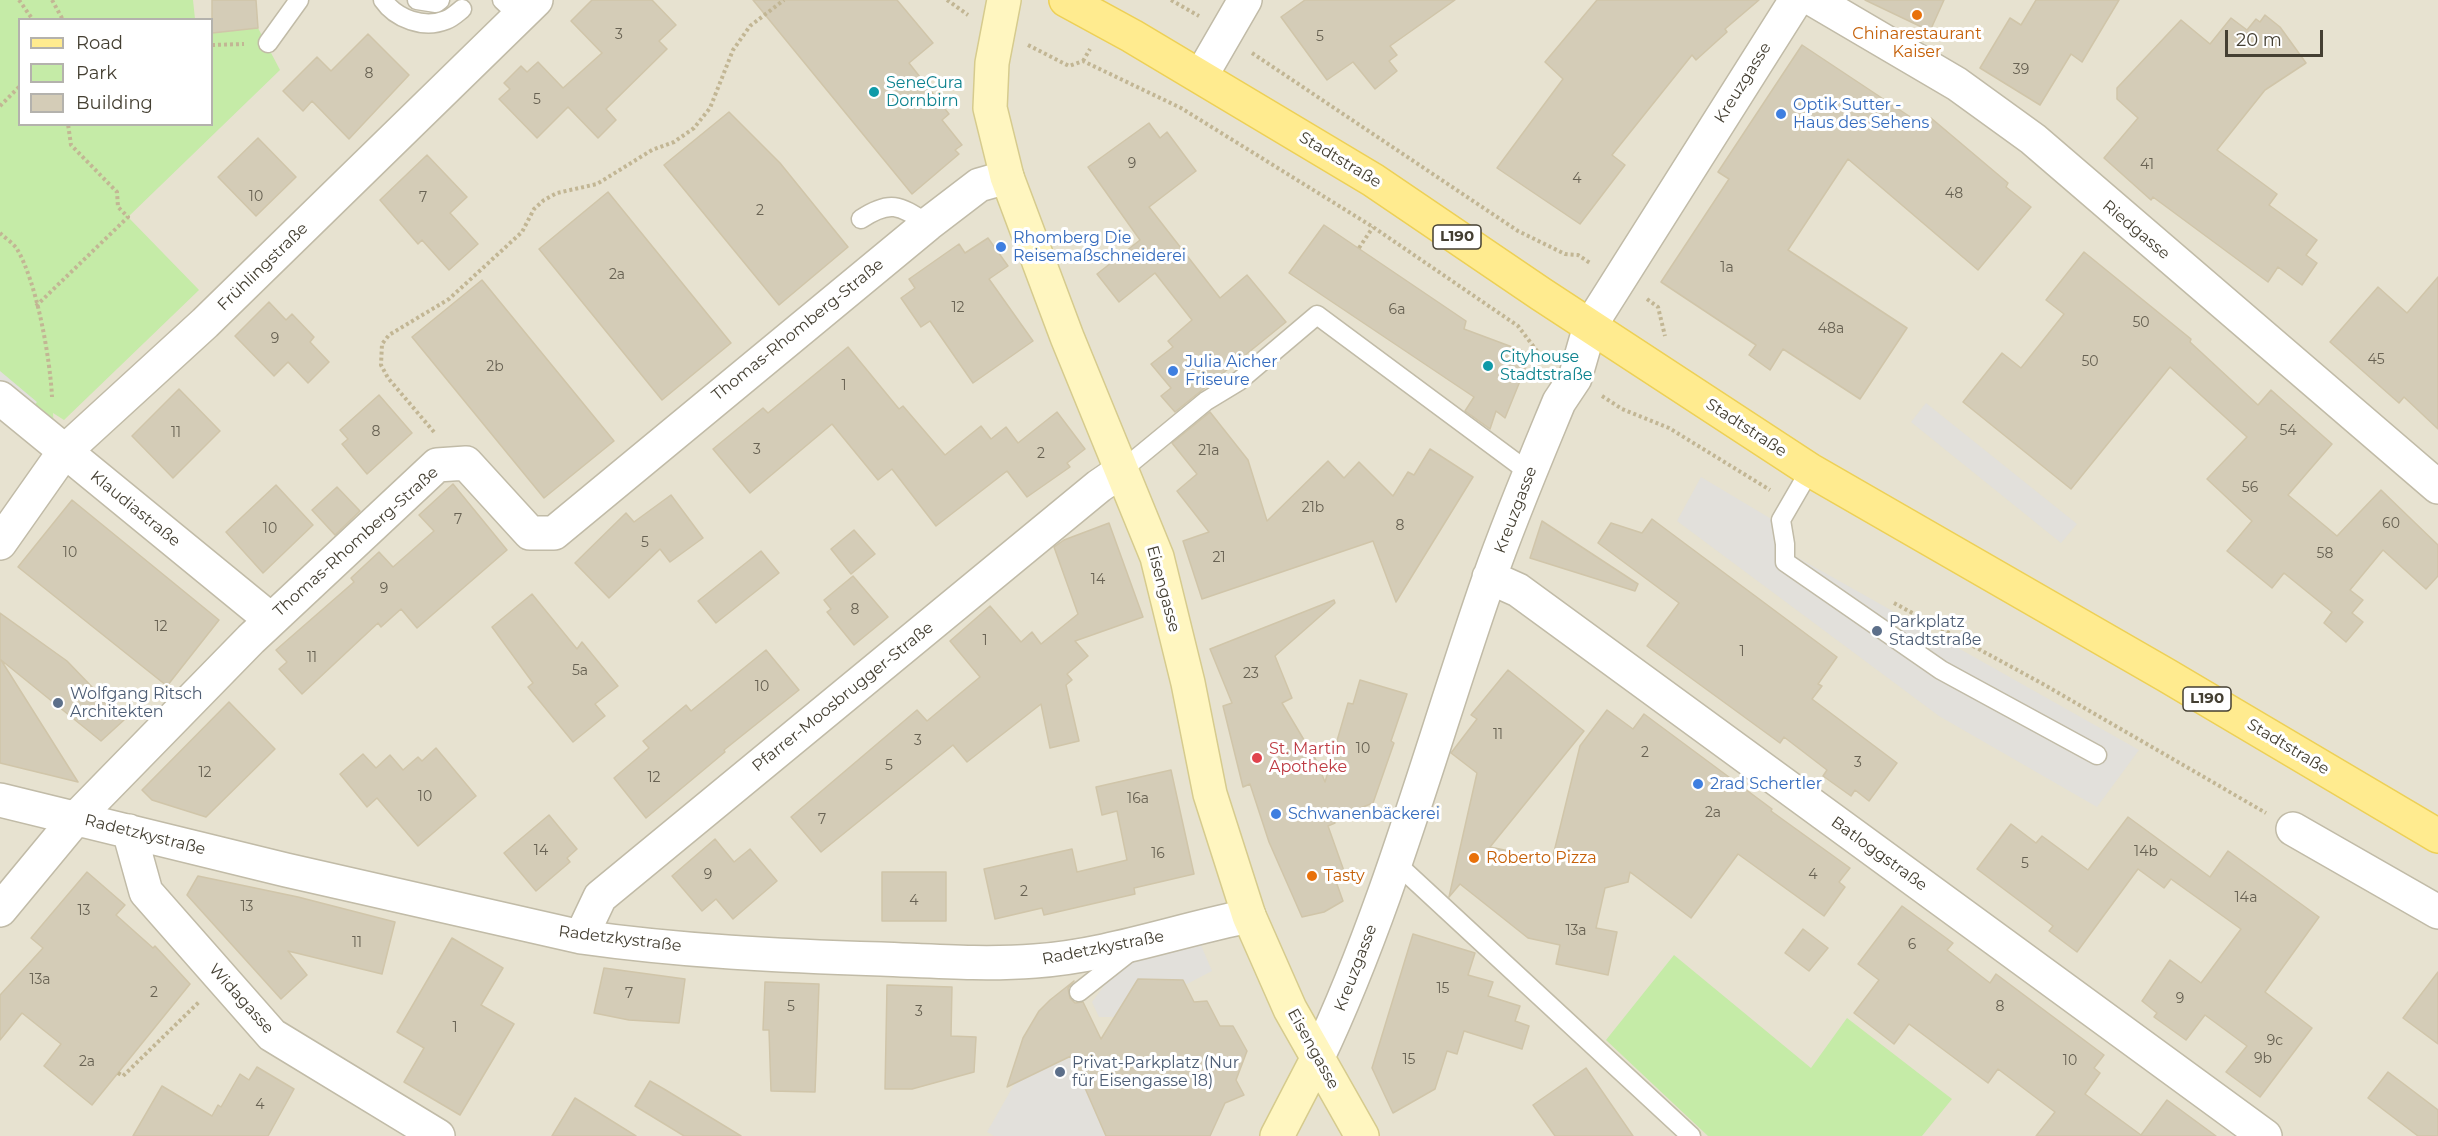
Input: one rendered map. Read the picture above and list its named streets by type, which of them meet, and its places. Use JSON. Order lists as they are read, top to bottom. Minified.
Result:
{"streets":{"main road":["Stadtstraße","L190","Eisengasse"],"street":["Kreuzgasse","Riedgasse","Frühlingstraße","Thomas-Rhomberg-Straße","Klaudiastraße","Pfarrer-Moosbrugger-Straße","Radetzkystraße","Batloggstraße","Widagasse"]},"crossings":[["Kreuzgasse","Stadtstraße"],["Kreuzgasse","Eisengasse"],["Kreuzgasse","Batloggstraße"],["Frühlingstraße","Klaudiastraße"],["Thomas-Rhomberg-Straße","Klaudiastraße"],["Thomas-Rhomberg-Straße","Eisengasse"],["Thomas-Rhomberg-Straße","Radetzkystraße"],["Eisengasse","Pfarrer-Moosbrugger-Straße"],["Eisengasse","Radetzkystraße"],["Pfarrer-Moosbrugger-Straße","Radetzkystraße"],["Radetzkystraße","Widagasse"]],"places":["Chinarestaurant Kaiser","SeneCura Dornbirn","Optik Sutter - Haus des Sehens","Rhomberg Die Reisemaßschneiderei","Cityhouse Stadtstraße","Julia Aicher Friseure","Parkplatz Stadtstraße","Wolfgang Ritsch Architekten","St. Martin Apotheke","2rad Schertler","Schwanenbäckerei","Roberto Pizza","Tasty","Privat-Parkplatz (Nur für Eisengasse 18)"],"house_numbers":["3","5","39","8","5","9","41","4","48","10","7","2","1a","2a","12","6a","50","48a","9","45","50","2b","1","54","8","11","3","21a","2","56","21b","7","60","8","10","5","10","58","21","14","9","8","12","1","1","11","5a","23","10","11","3","10","2","3","5","12","12","10","16a","2a","7","14","14b","16","5","9","4","2","14a","4","13","13","13a","11","6","13a","15","2","7","9","5","8","3","1","9c","9b","15","10","2a","4"],"legend":["Road","Park","Building"],"scale_bar":"20 m"}
